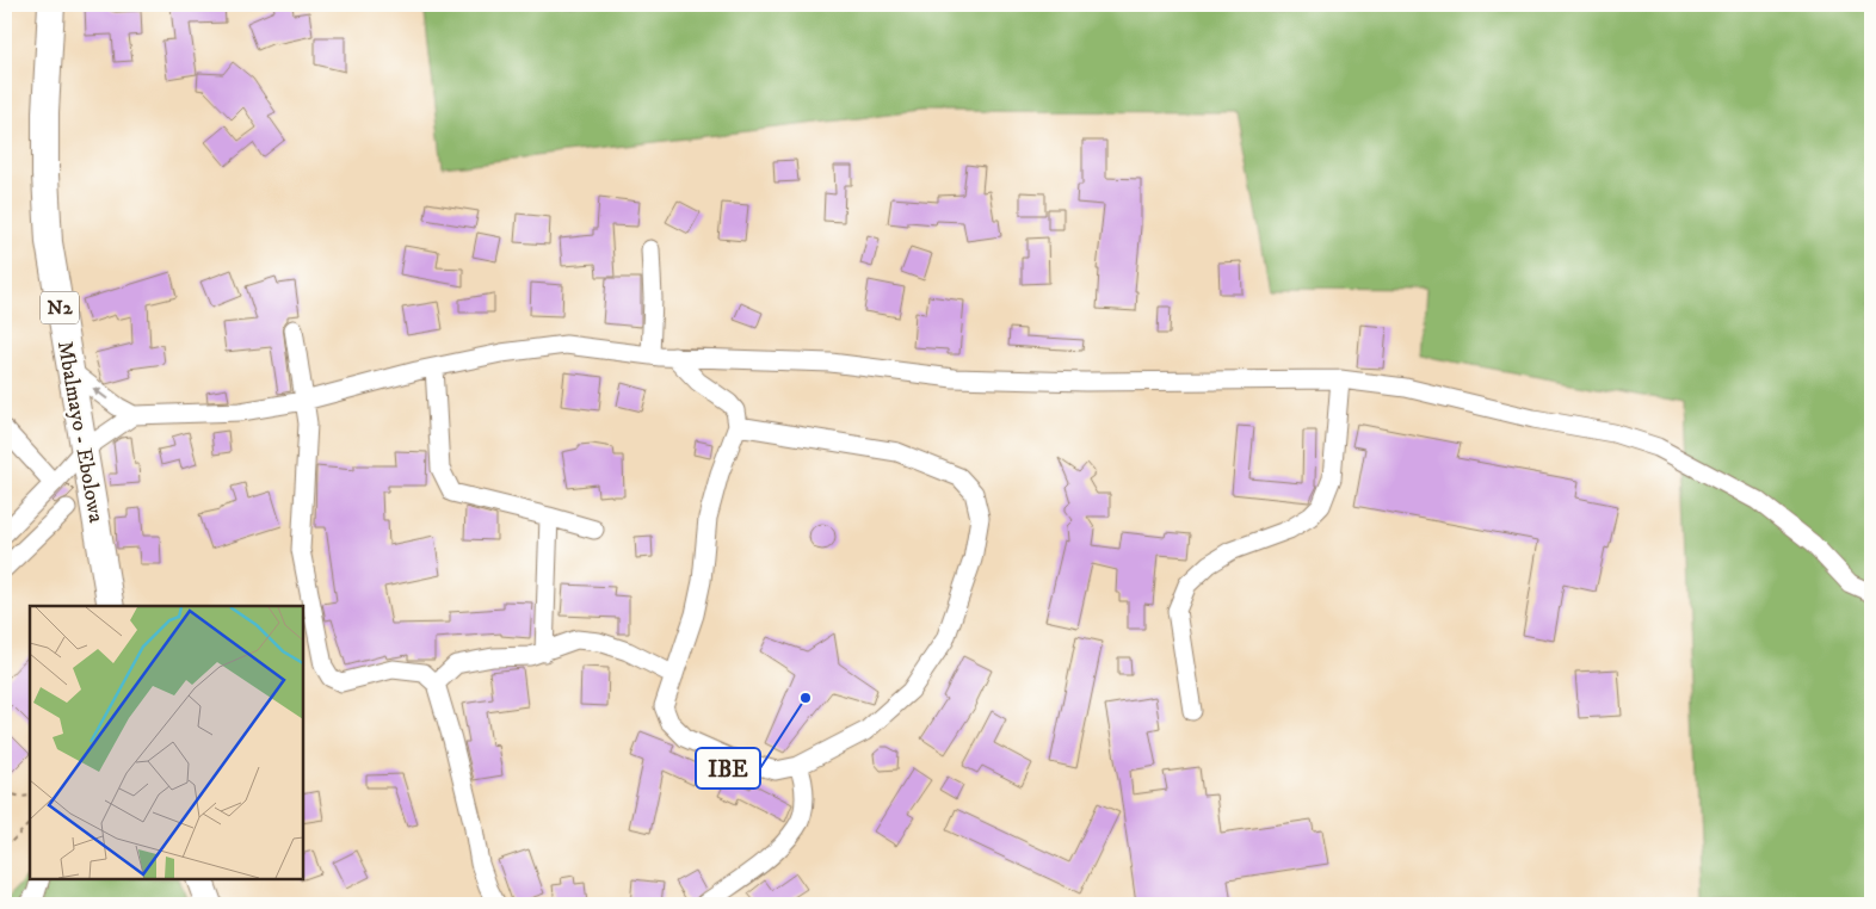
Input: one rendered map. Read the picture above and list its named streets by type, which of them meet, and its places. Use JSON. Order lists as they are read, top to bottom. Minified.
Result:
{"streets":{"highway":["N2","Mbalmayo - Ebolowa"]},"places":["IBE"]}
